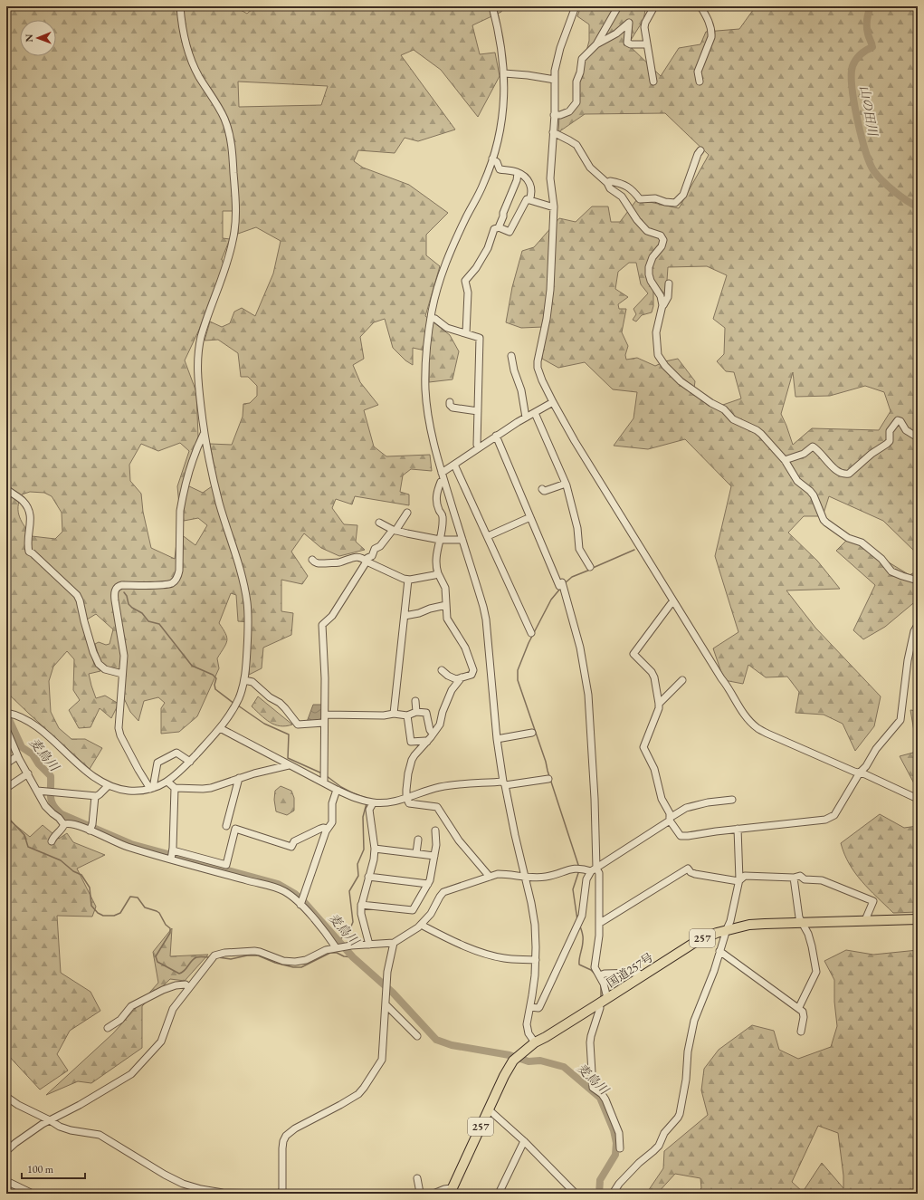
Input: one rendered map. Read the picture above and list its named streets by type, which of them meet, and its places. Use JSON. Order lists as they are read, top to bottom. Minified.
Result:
{"streets":{"highway":["257","国道257号"]},"water":["山の田川","麦鳥川"],"scale_bar":"100 m","north":"left"}
